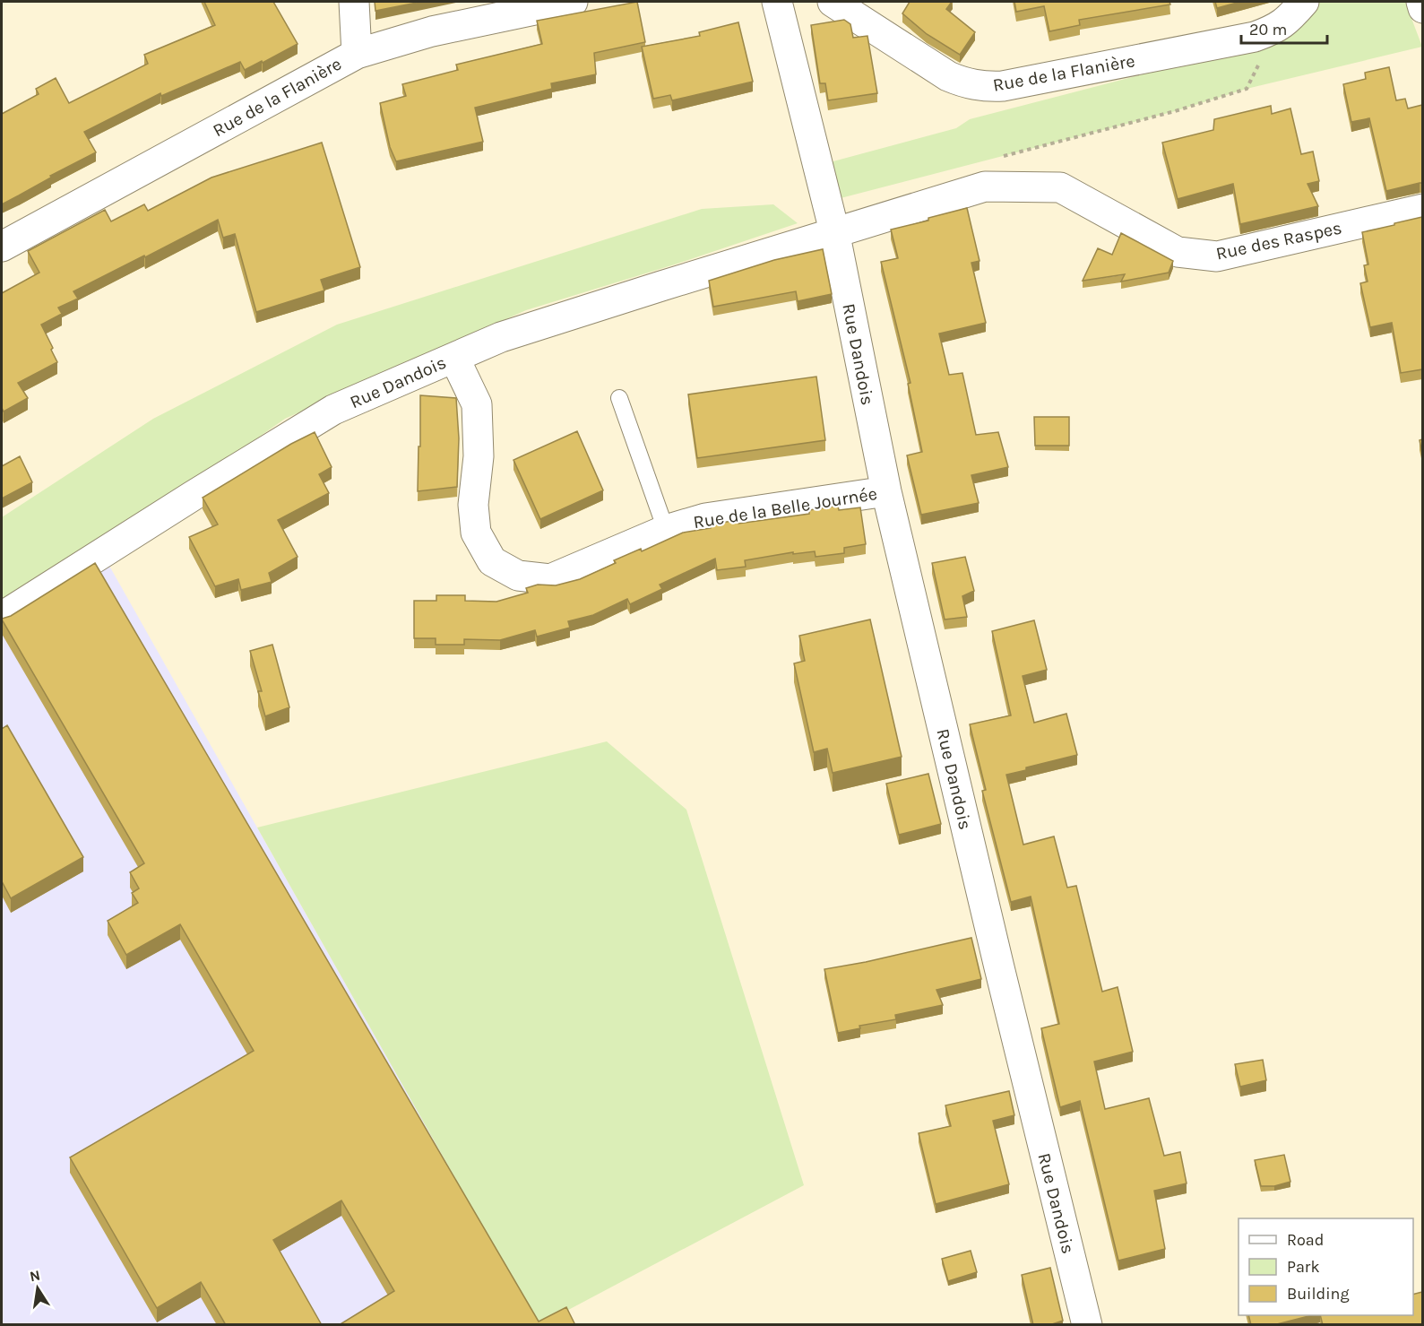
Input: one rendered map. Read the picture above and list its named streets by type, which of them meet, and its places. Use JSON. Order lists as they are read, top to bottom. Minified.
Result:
{"streets":{"street":["Rue de la Flanière","Rue des Raspes","Rue Dandois","Rue de la Belle Journée"]},"crossings":[["Rue des Raspes","Rue Dandois"],["Rue Dandois","Rue de la Belle Journée"]],"legend":["Road","Park","Building"],"scale_bar":"20 m","north":"top"}
